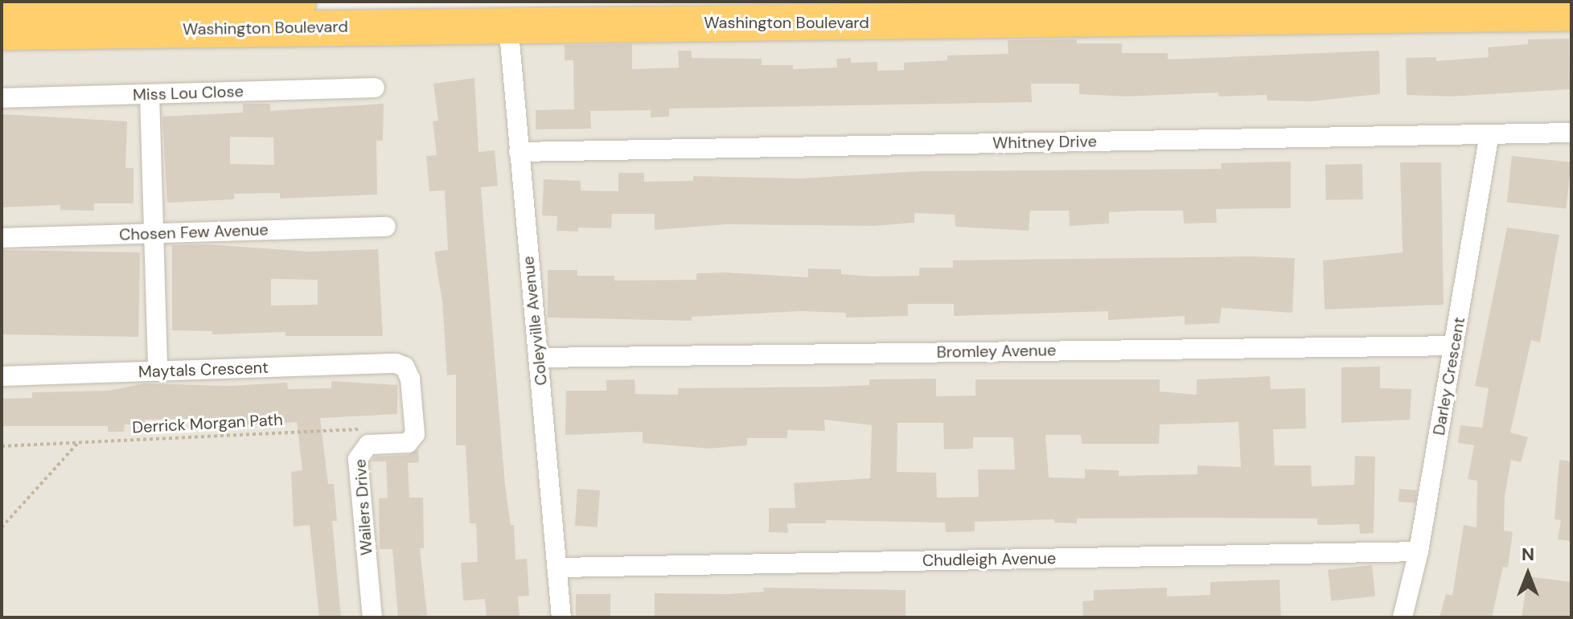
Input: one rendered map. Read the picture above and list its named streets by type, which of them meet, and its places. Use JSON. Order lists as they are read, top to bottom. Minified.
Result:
{"streets":{"highway":["Washington Boulevard"],"street":["Miss Lou Close","Whitney Drive","Chosen Few Avenue","Coleyville Avenue","Bromley Avenue","Maytals Crescent","Darley Crescent","Wailers Drive","Chudleigh Avenue"],"path":["Derrick Morgan Path"]},"crossings":[["Washington Boulevard","Coleyville Avenue"],["Whitney Drive","Coleyville Avenue"],["Whitney Drive","Darley Crescent"],["Coleyville Avenue","Bromley Avenue"],["Coleyville Avenue","Chudleigh Avenue"],["Bromley Avenue","Darley Crescent"],["Maytals Crescent","Wailers Drive"],["Darley Crescent","Chudleigh Avenue"]],"north":"top"}
